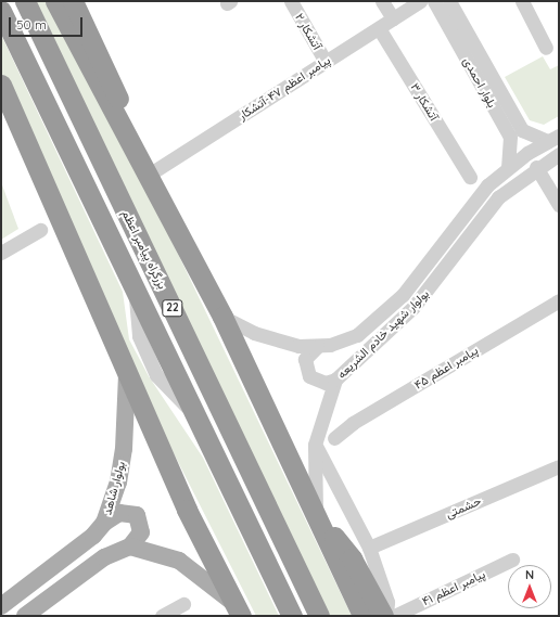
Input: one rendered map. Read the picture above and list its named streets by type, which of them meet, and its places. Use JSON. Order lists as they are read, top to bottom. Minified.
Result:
{"streets":{"highway":["بزرگراه پیامبر اعظم","22"],"main road":["بولوار شاهد"],"street":["آتشکار ۲","بلوار احمدی","پیامبر اعظم ۴۷-آتشکار","آتشکار ۳","بولوار شهید خادم الشریعه","پیامبر اعظم ۴۵","حشمتی","پیامبر اعظم ۴۱"]},"crossings":[["آتشکار ۲","پیامبر اعظم ۴۷-آتشکار"],["پیامبر اعظم ۴۷-آتشکار","آتشکار ۳"]],"scale_bar":"50 m","north":"top"}
